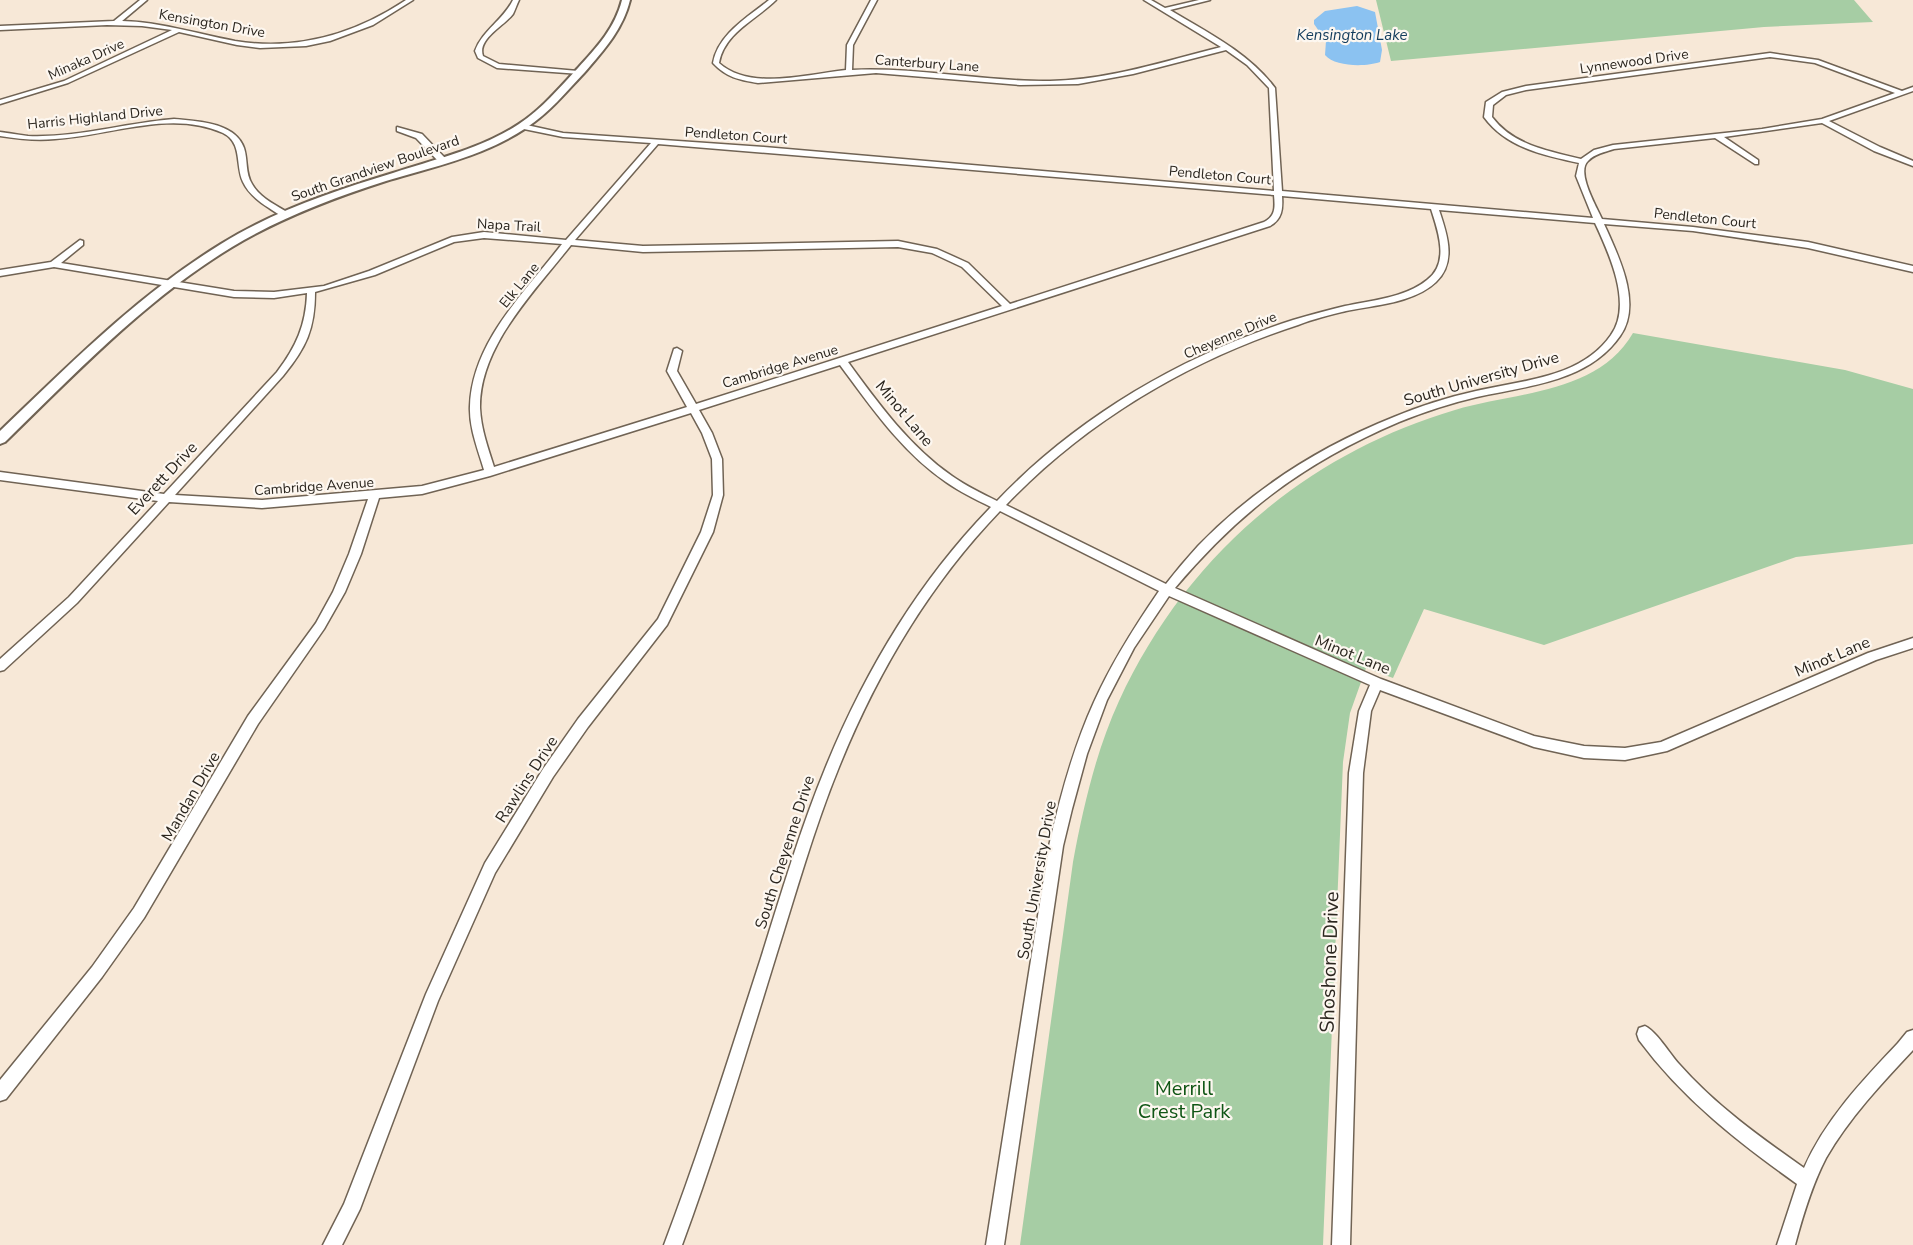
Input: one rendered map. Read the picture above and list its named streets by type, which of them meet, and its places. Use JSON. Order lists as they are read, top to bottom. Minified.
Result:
{"streets":{"street":["Kensington Drive","Minaka Drive","Lynnewood Drive","Canterbury Lane","Harris Highland Drive","Pendleton Court","South Grandview Boulevard","Napa Trail","Elk Lane","Cheyenne Drive","Cambridge Avenue","South University Drive","Minot Lane","Everett Drive","Rawlins Drive","Mandan Drive","South Cheyenne Drive","Shoshone Drive"]},"crossings":[["Kensington Drive","Minaka Drive"],["Lynnewood Drive","South University Drive"],["Canterbury Lane","Cambridge Avenue"],["Harris Highland Drive","South Grandview Boulevard"],["Pendleton Court","South Grandview Boulevard"],["Pendleton Court","Elk Lane"],["Pendleton Court","Cheyenne Drive"],["Pendleton Court","Cambridge Avenue"],["Pendleton Court","South University Drive"],["South Grandview Boulevard","Napa Trail"],["Napa Trail","Elk Lane"],["Napa Trail","Cambridge Avenue"],["Napa Trail","Everett Drive"],["Elk Lane","Cambridge Avenue"],["Cheyenne Drive","Minot Lane"],["Cheyenne Drive","South Cheyenne Drive"],["Cambridge Avenue","Minot Lane"],["Cambridge Avenue","Everett Drive"],["Cambridge Avenue","Rawlins Drive"],["Cambridge Avenue","Mandan Drive"],["South University Drive","Minot Lane"],["Minot Lane","South Cheyenne Drive"],["Minot Lane","Shoshone Drive"]],"water":["Kensington Lake"],"parks":["Merrill Crest Park"]}
